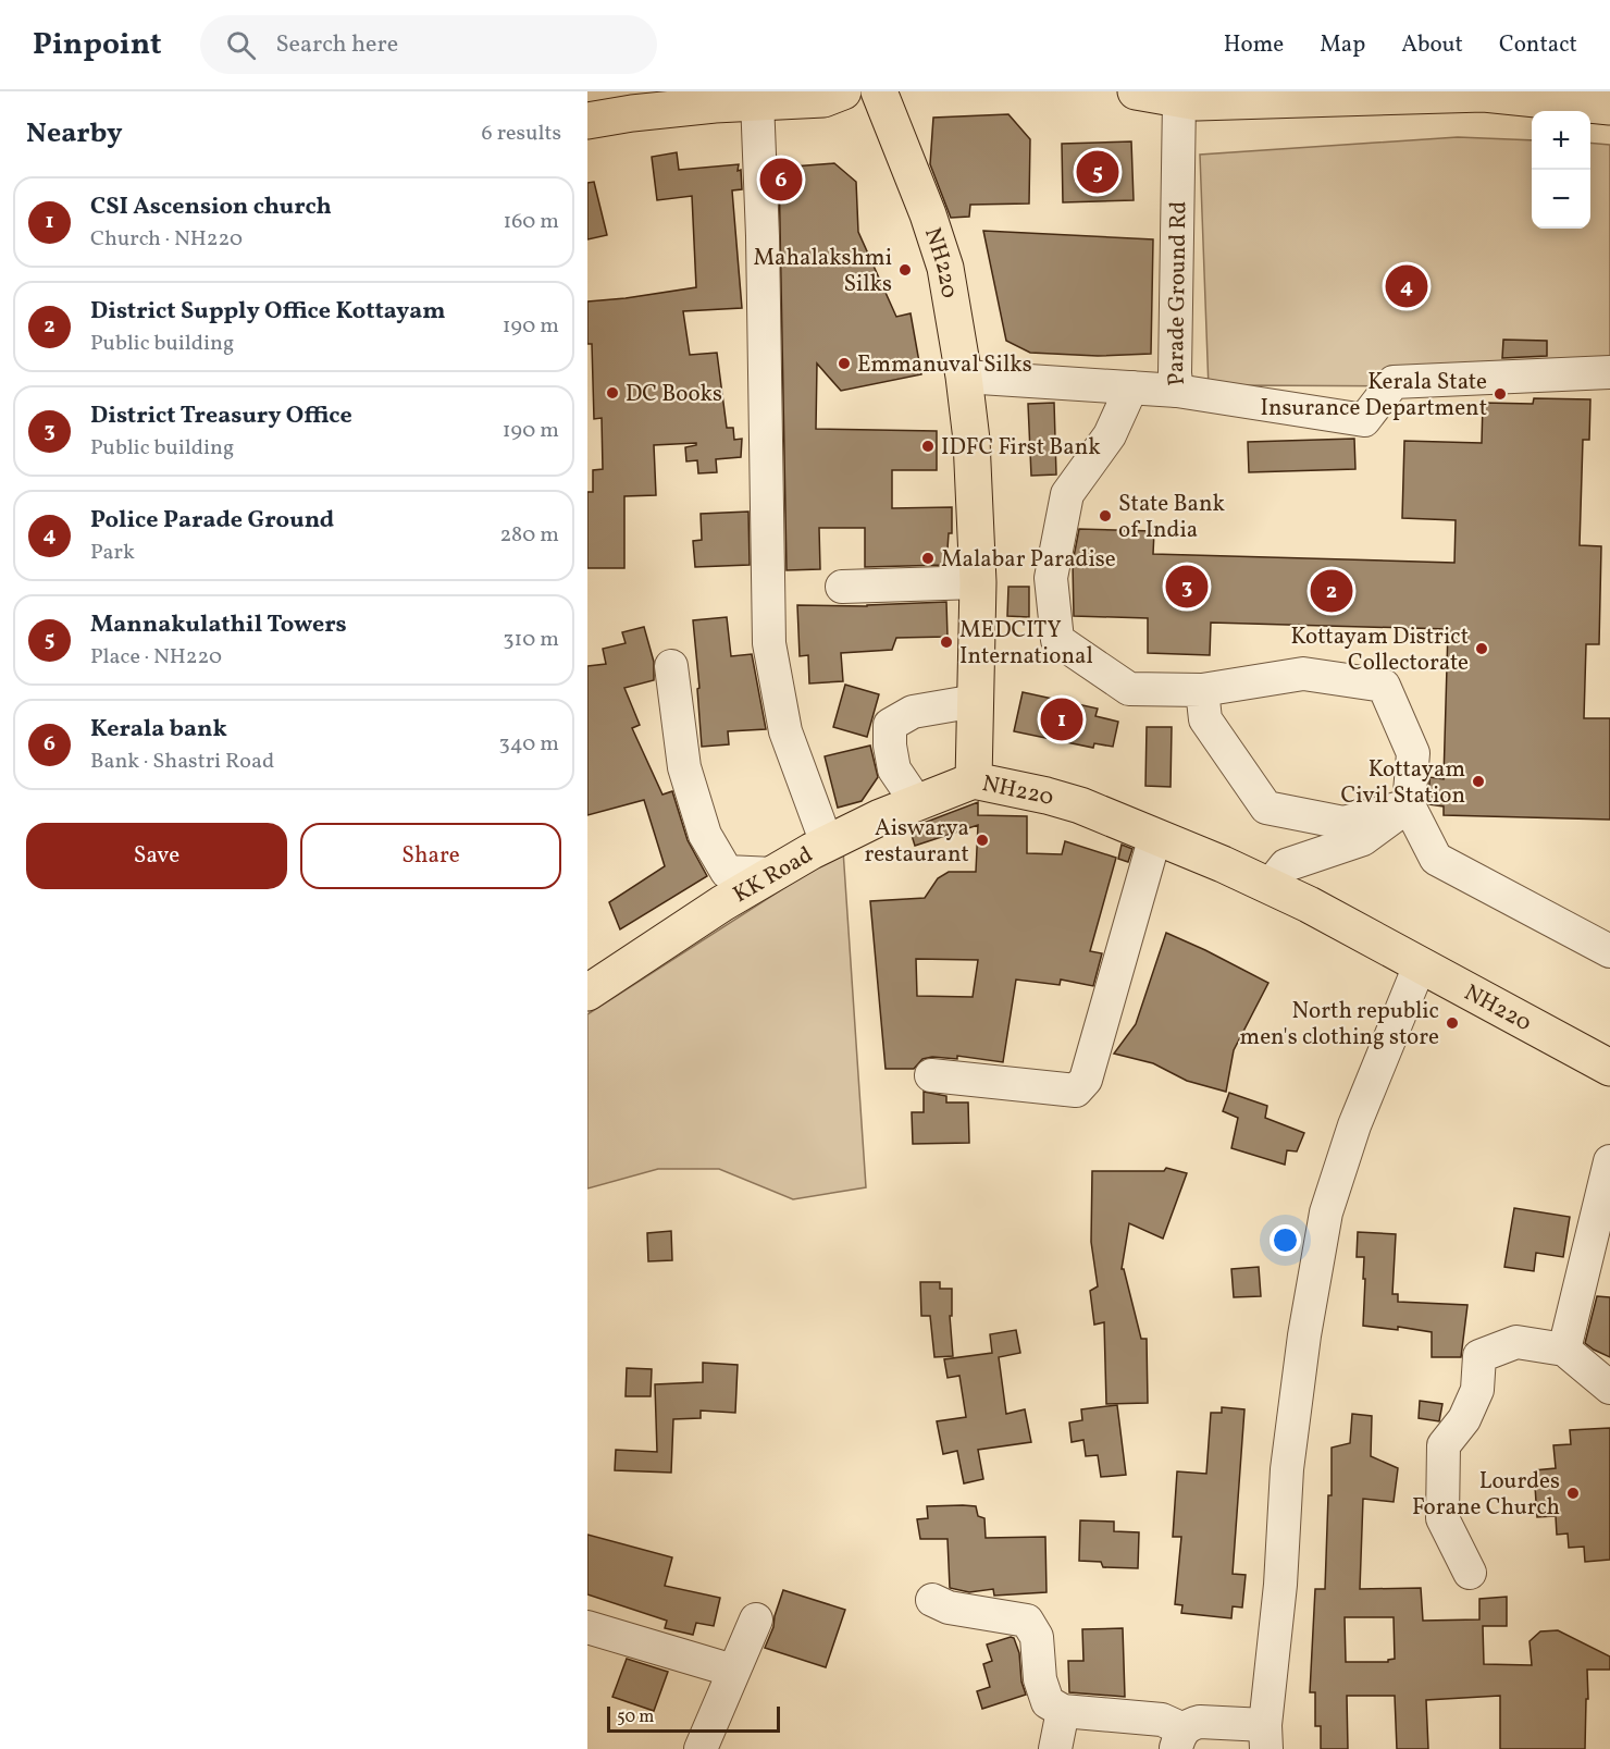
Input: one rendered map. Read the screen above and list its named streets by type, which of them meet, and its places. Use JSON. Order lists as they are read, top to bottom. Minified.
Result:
{"streets":{"main road":["NH220","KK Road"],"street":["Parade Ground Rd"]},"crossings":[["NH220","Parade Ground Rd"],["NH220","KK Road"]],"places":["Mahalakshmi Silks","Emmanuval Silks","DC Books","Kerala State Insurance Department","IDFC First Bank","State Bank of India","Malabar Paradise","MEDCITY International","Kottayam District Collectorate","Kottayam Civil Station","Aiswarya restaurant","North republic men's clothing store","Lourdes Forane Church"],"scale_bar":"50 m","page":{"header":"Pinpoint","search":"Search here","nav":["Home","Map","About","Contact"],"heading":["Nearby","6 results"],"map_buttons":["+","−"],"pins":["5","6","4","3","2","1"],"list":[{"mark":"1","name":"CSI Ascension church","note":"Church · NH220","value":"160 m"},{"mark":"2","name":"District Supply Office Kottayam","note":"Public building","value":"190 m"},{"mark":"3","name":"District Treasury Office","note":"Public building","value":"190 m"},{"mark":"4","name":"Police Parade Ground","note":"Park","value":"280 m"},{"mark":"5","name":"Mannakulathil Towers","note":"Place · NH220","value":"310 m"},{"mark":"6","name":"Kerala bank","note":"Bank · Shastri Road","value":"340 m"}],"buttons":["Save","Share"],"scale":"50 m"}}
